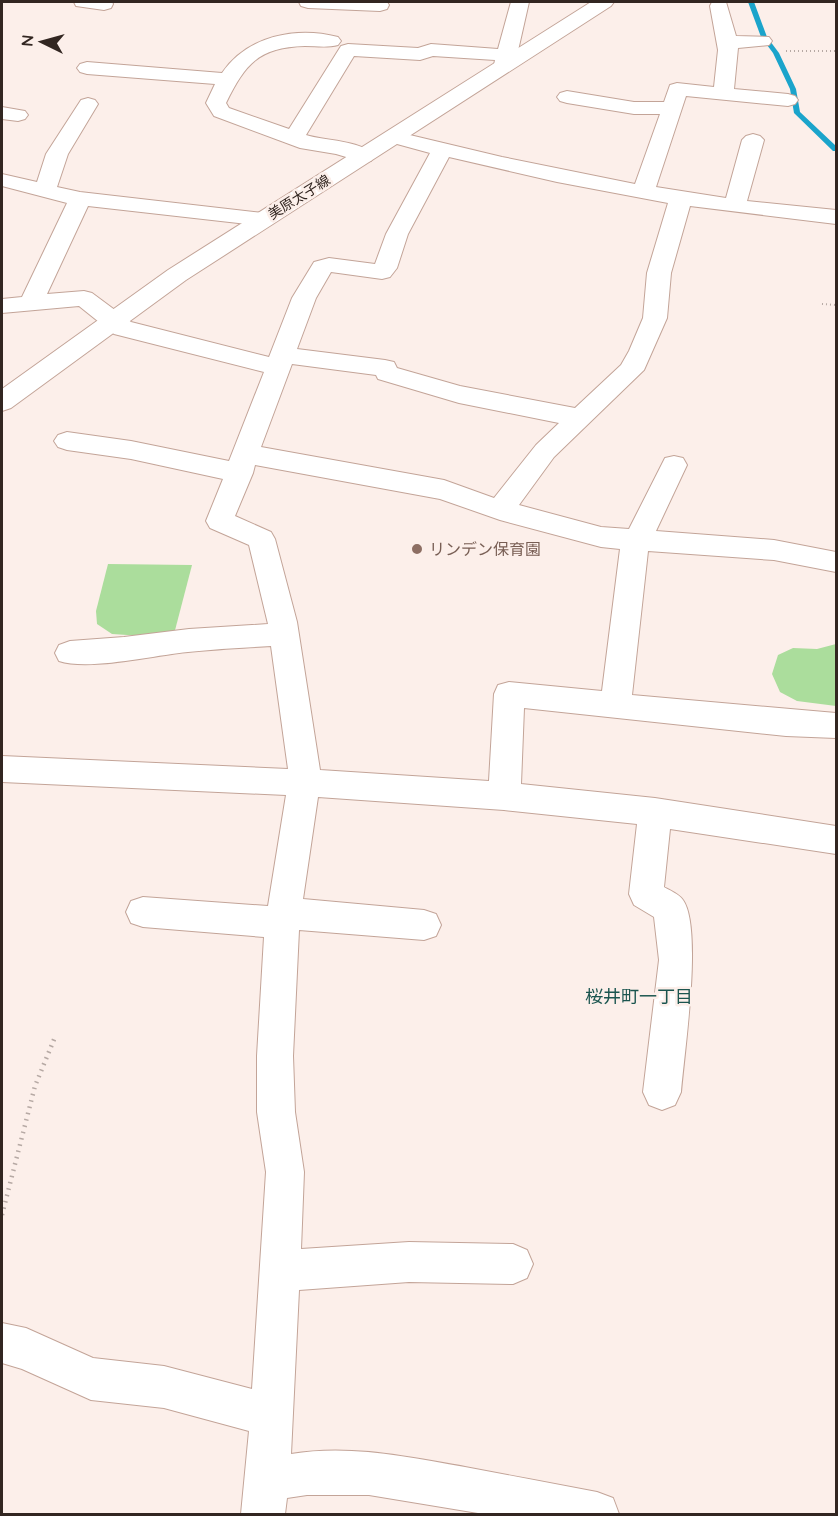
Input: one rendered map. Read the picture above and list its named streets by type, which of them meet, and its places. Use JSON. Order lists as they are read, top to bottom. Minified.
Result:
{"streets":{"main road":["美原太子線"]},"districts":["桜井町一丁目"],"places":["リンデン保育園"],"north":"left"}
